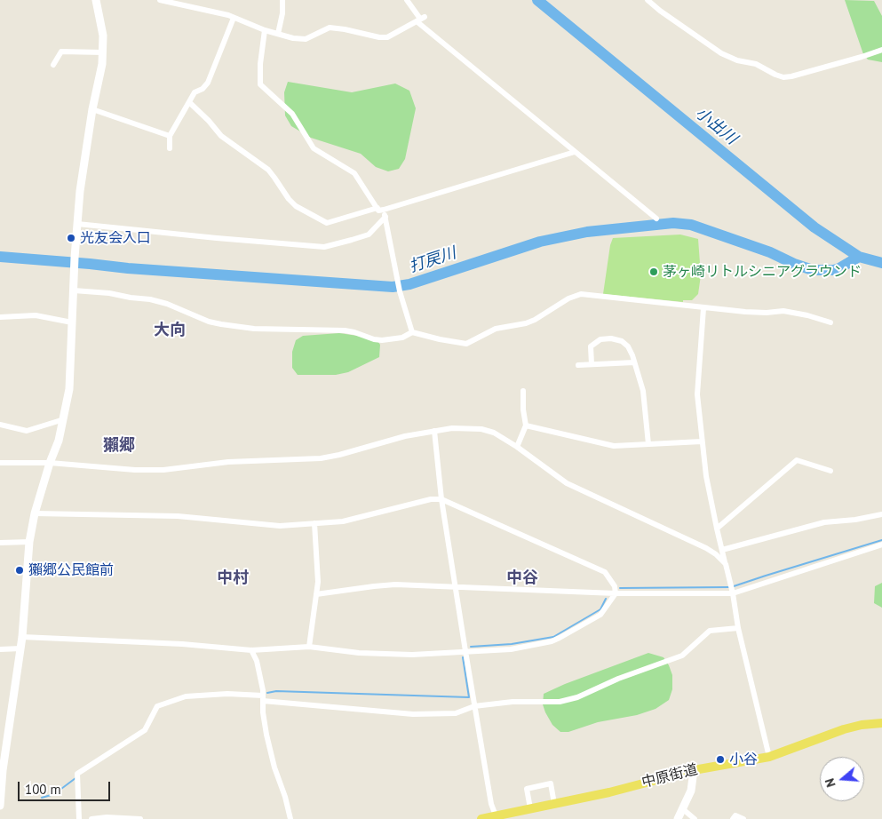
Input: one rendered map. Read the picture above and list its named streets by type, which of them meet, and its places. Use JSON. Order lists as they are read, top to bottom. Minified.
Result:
{"streets":{"main road":["中原街道"]},"districts":["大向","獺郷","中村","中谷"],"water":["小出川","打戻川"],"places":["光友会入口","茅ヶ崎リトルシニアグラウンド","獺郷公民館前","小谷"],"scale_bar":"100 m","north":"left"}
